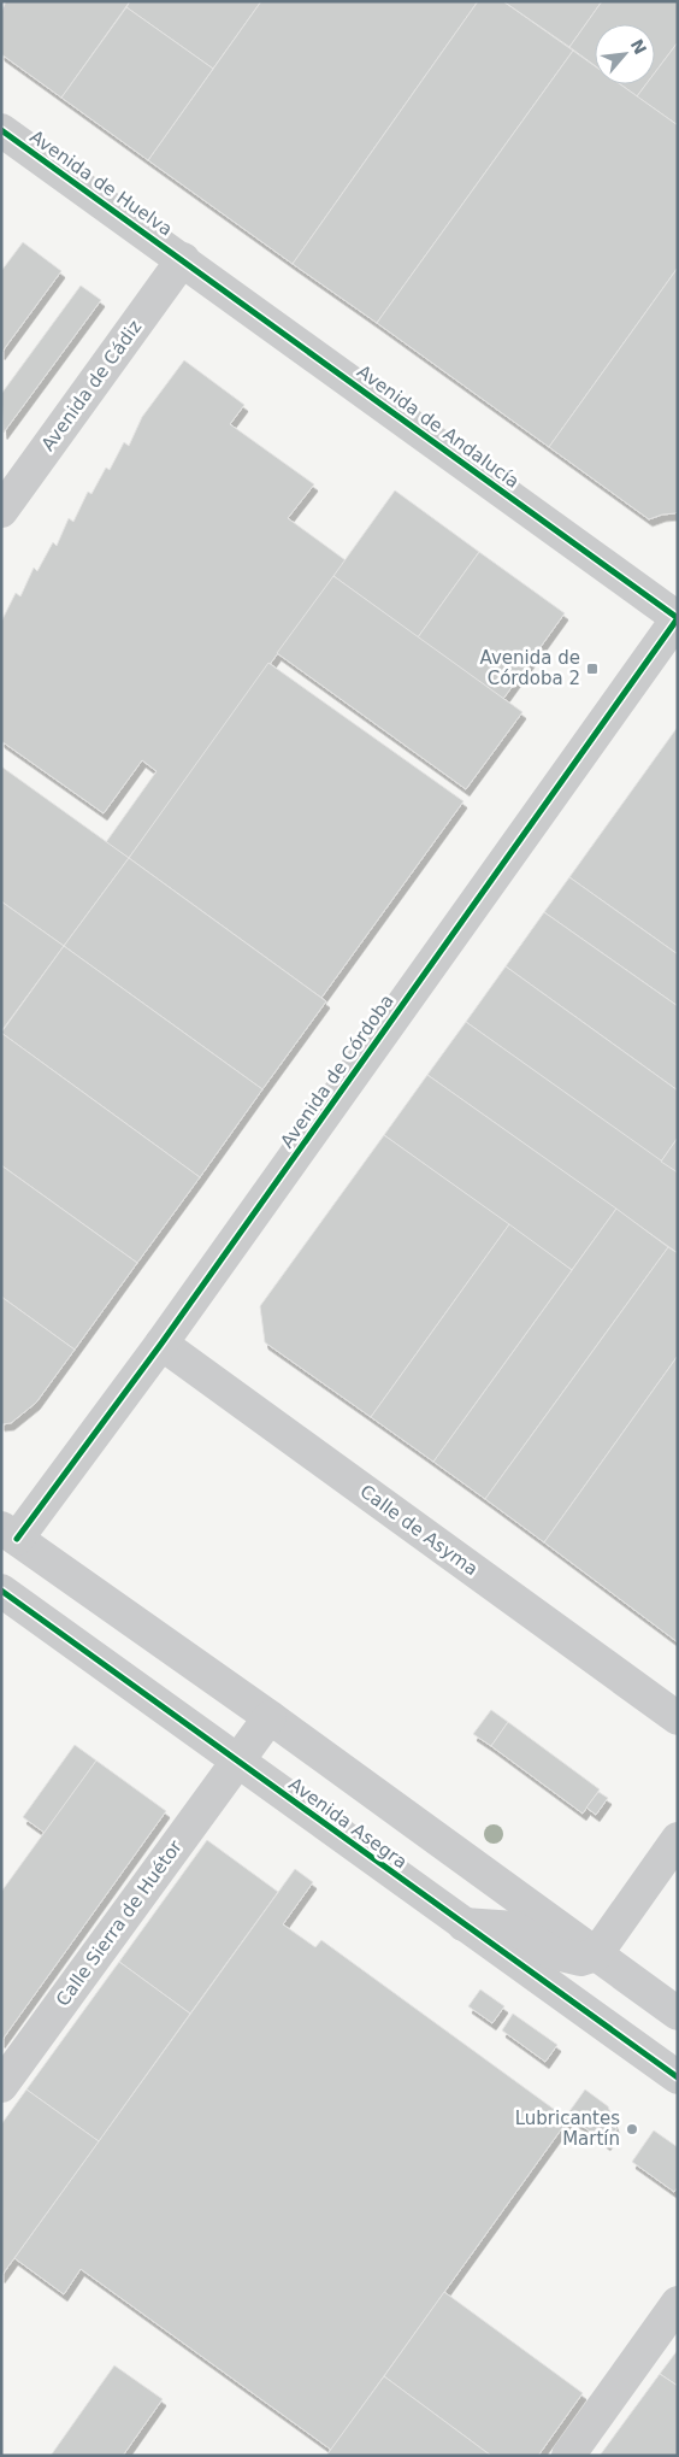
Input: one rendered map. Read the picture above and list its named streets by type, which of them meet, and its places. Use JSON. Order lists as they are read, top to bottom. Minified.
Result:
{"streets":{"street":["Avenida de Huelva","Avenida de Cádiz","Avenida de Andalucía","Avenida de Córdoba","Calle de Asyma","Avenida Asegra","Calle Sierra de Huétor"]},"crossings":[["Avenida de Huelva","Avenida de Cádiz"],["Avenida de Huelva","Avenida de Andalucía"],["Avenida de Cádiz","Avenida de Andalucía"],["Avenida de Andalucía","Avenida de Córdoba"],["Avenida de Córdoba","Calle de Asyma"],["Avenida Asegra","Calle Sierra de Huétor"]],"places":{"transit":["Avenida de Córdoba 2"],"other":["Lubricantes Martín"]},"north":"top right"}
